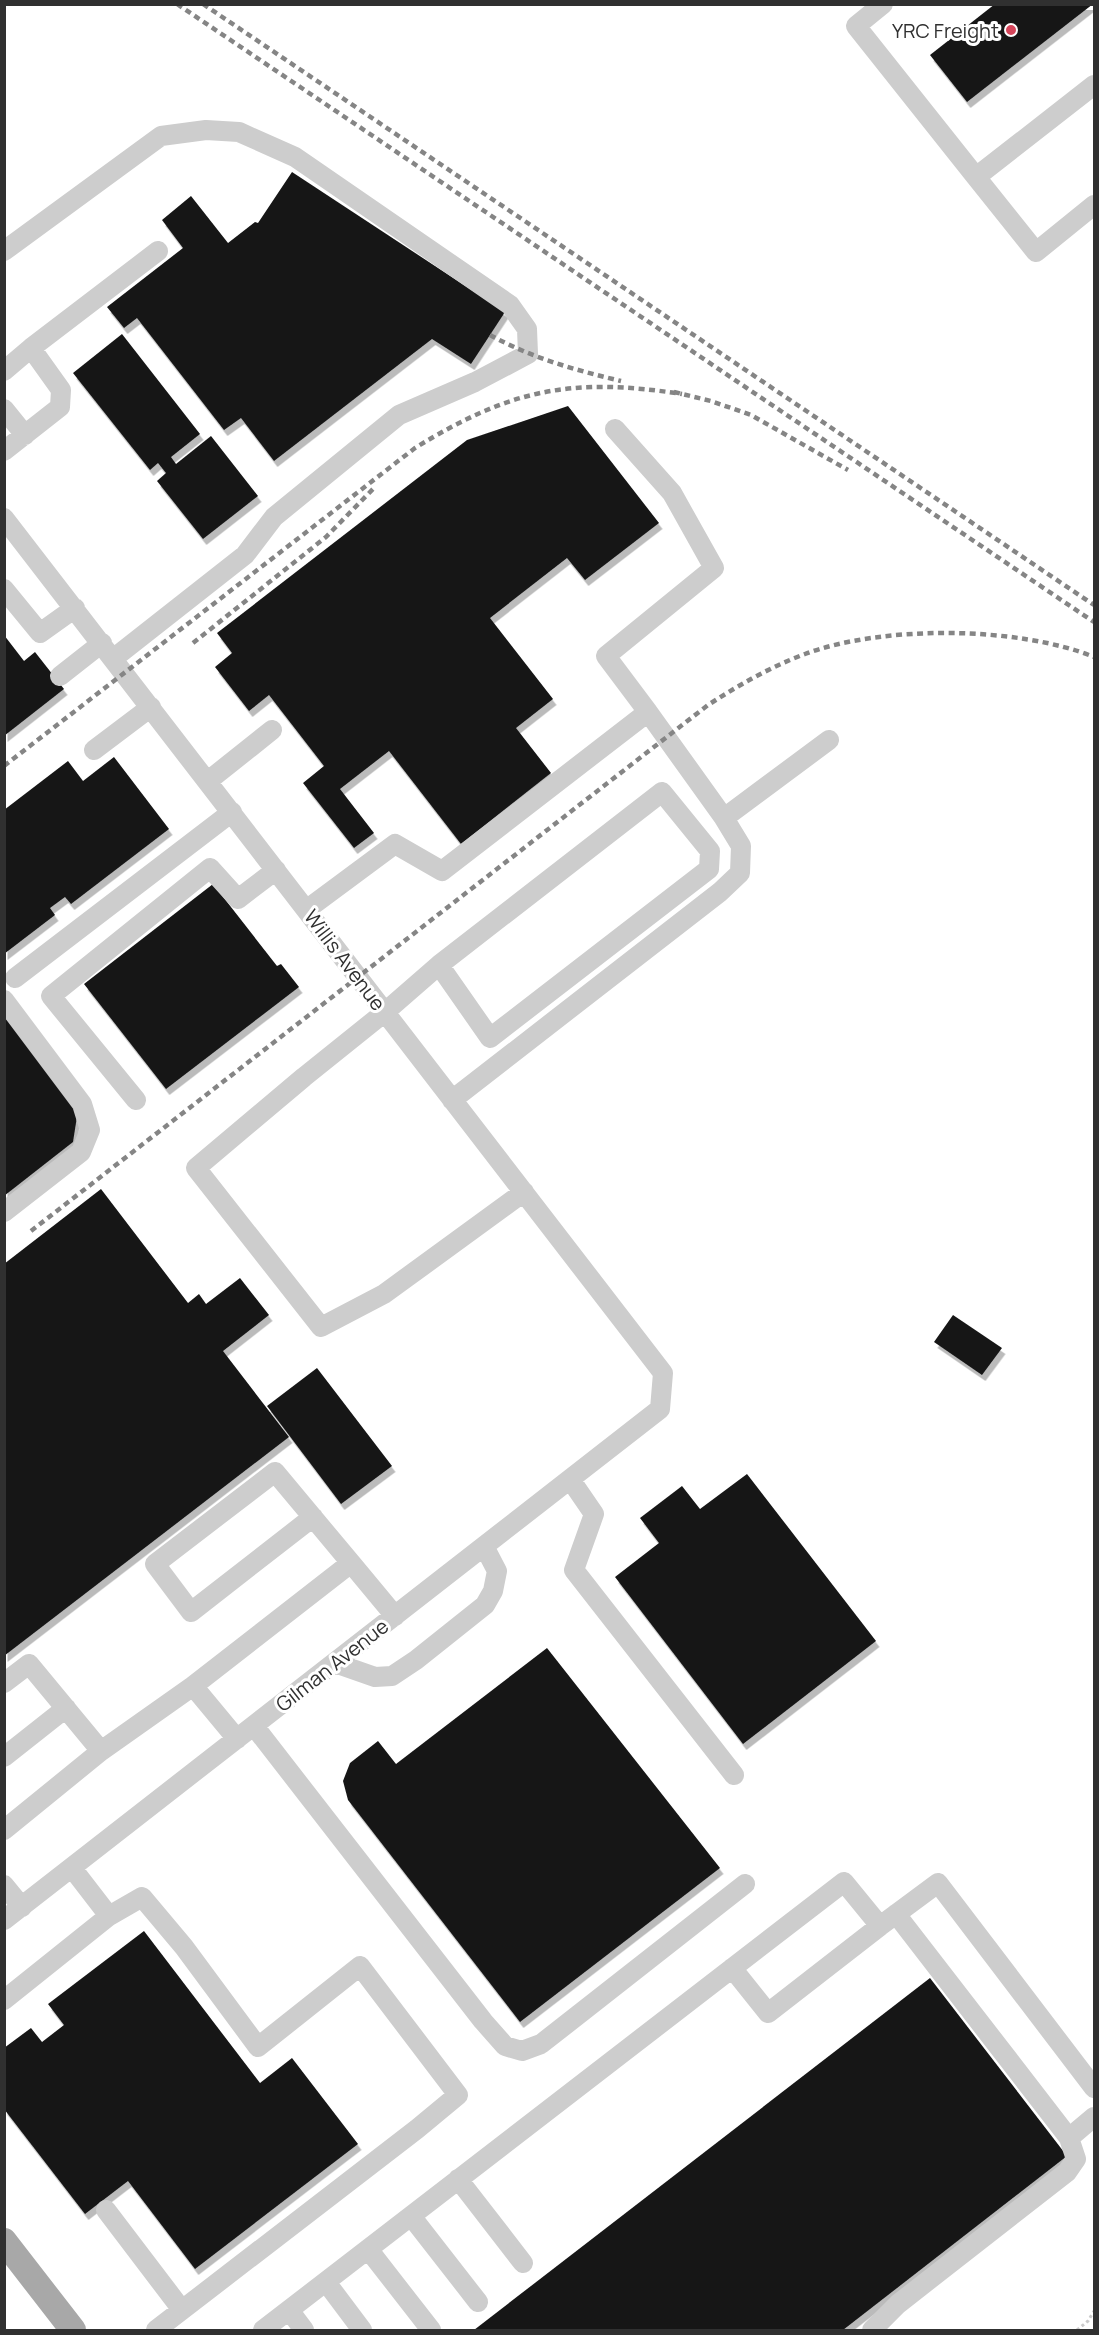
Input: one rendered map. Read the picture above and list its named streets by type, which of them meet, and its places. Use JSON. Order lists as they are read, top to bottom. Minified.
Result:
{"streets":{"street":["Willis Avenue","Gilman Avenue"]},"crossings":[["Willis Avenue","Gilman Avenue"]],"places":["YRC Freight"]}
